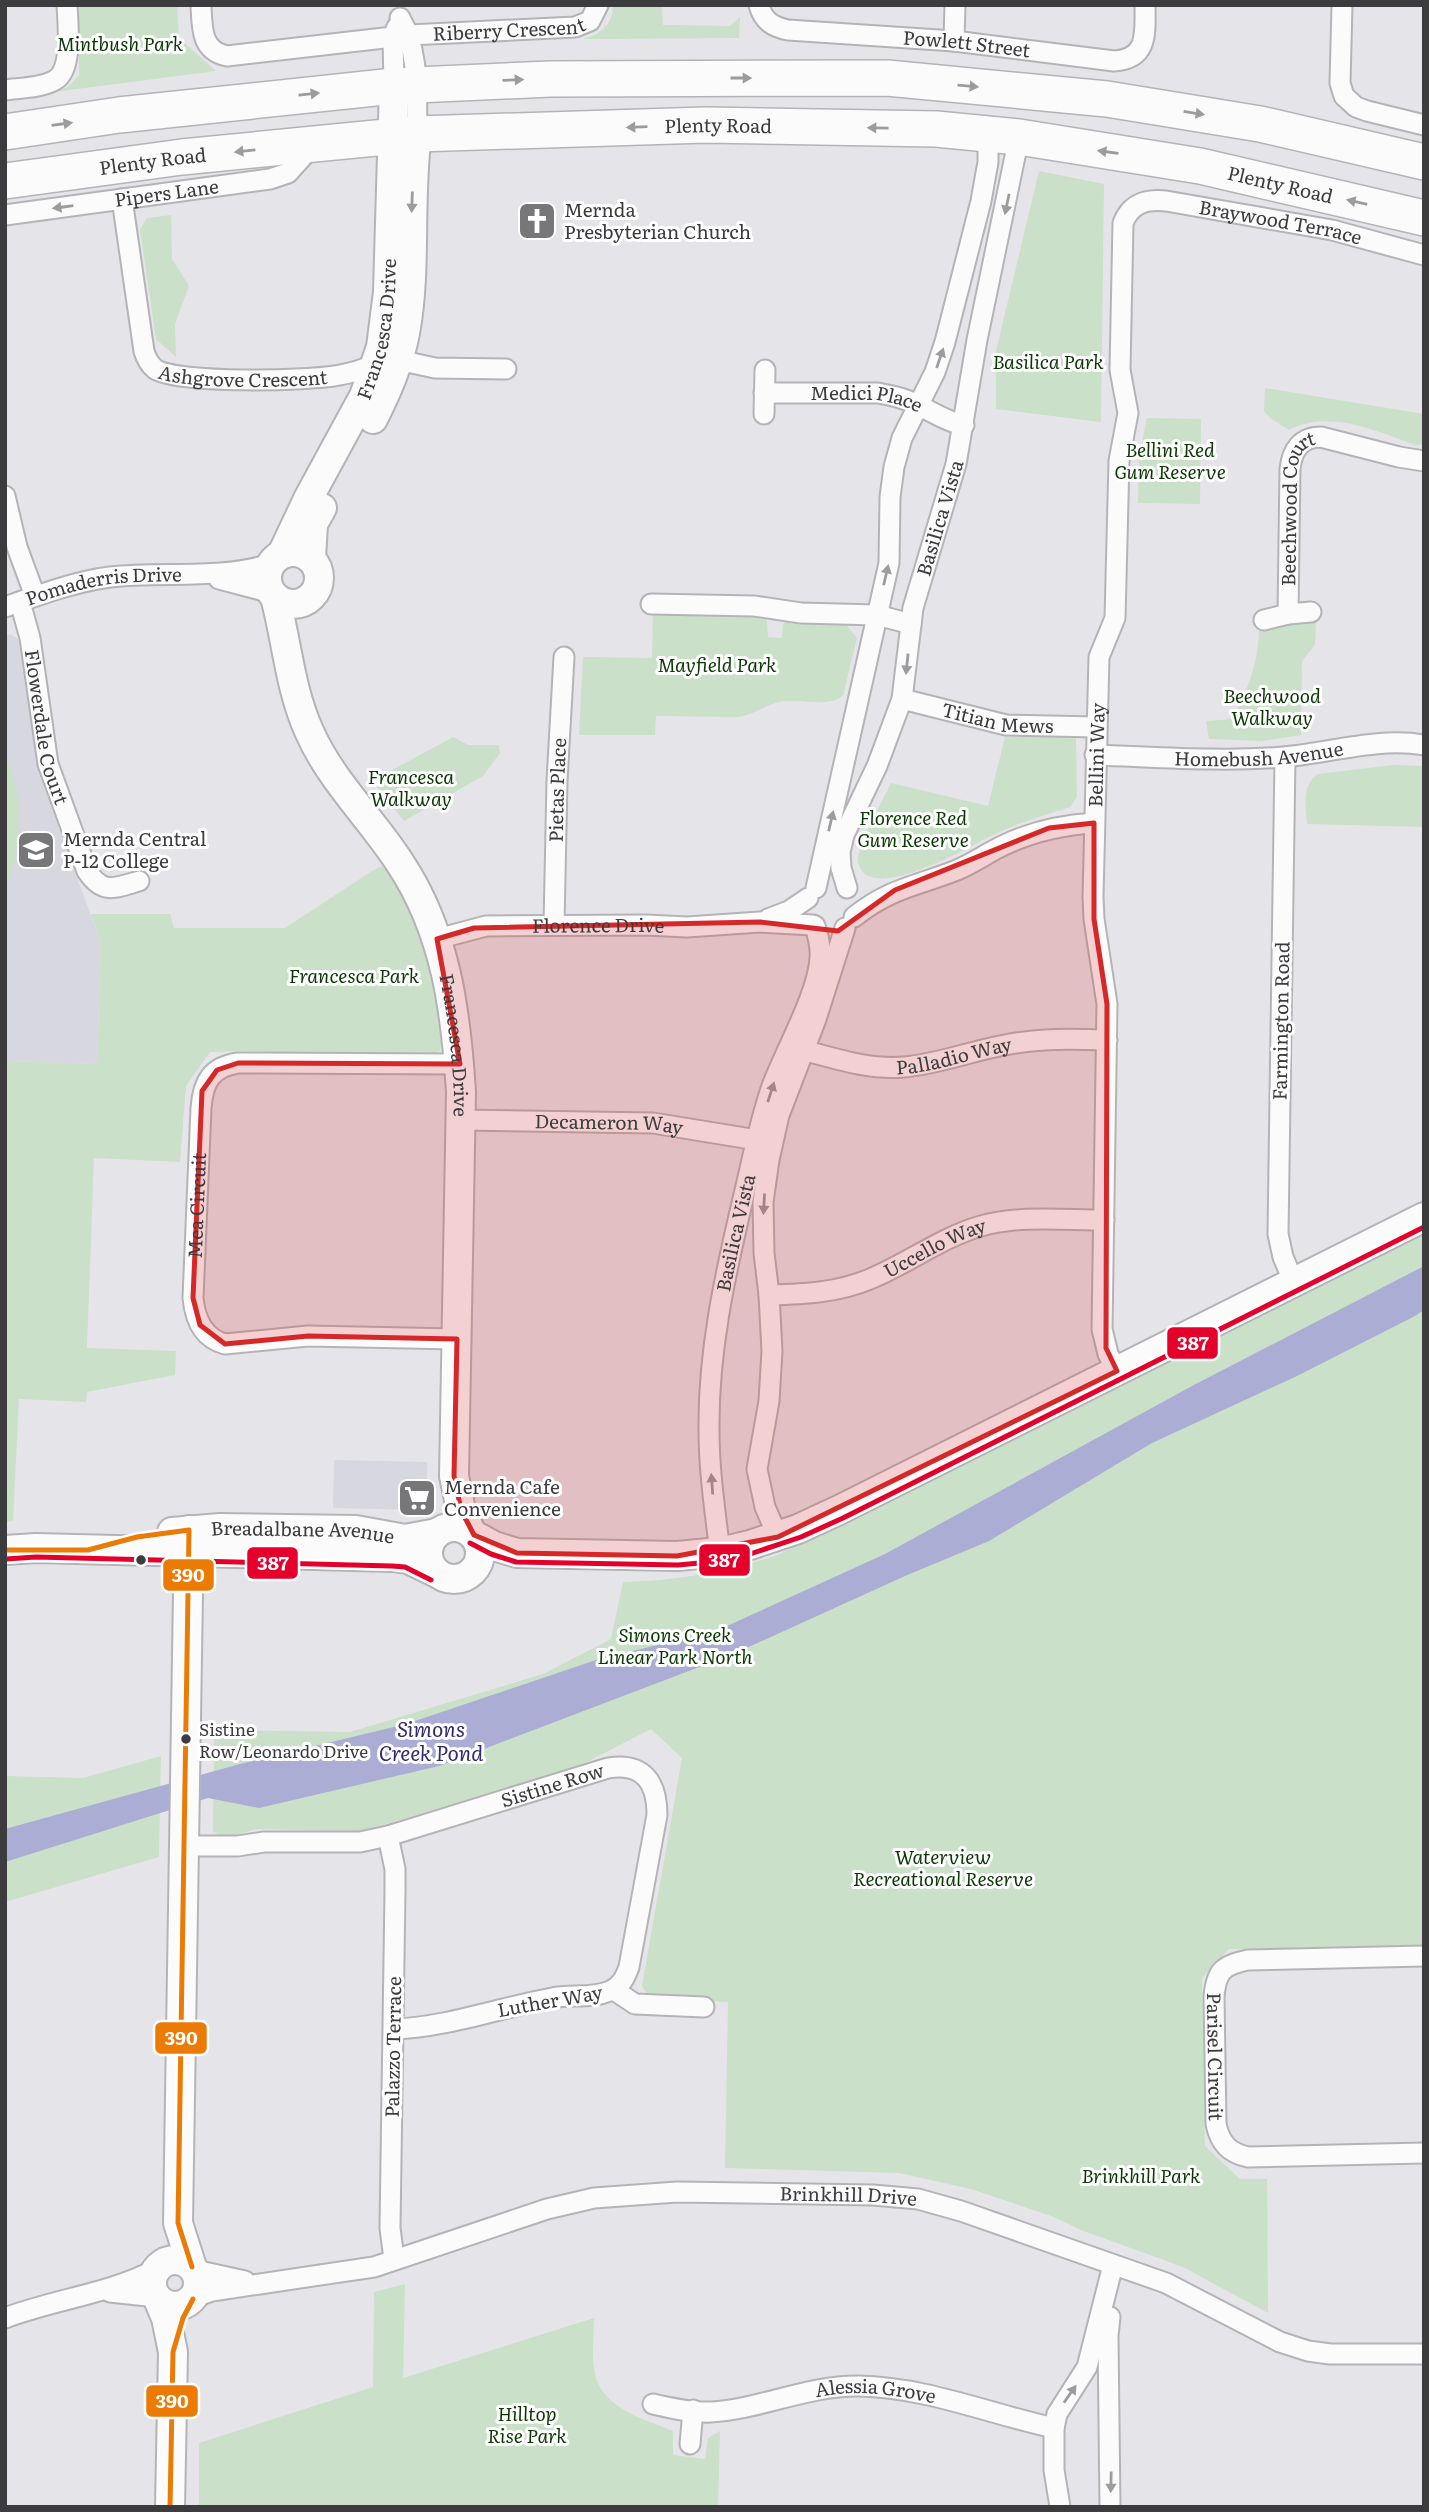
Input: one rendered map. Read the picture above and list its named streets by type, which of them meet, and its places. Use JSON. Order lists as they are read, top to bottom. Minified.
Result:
{"streets":{"highway":["Plenty Road"],"street":["Riberry Crescent","Powlett Street","Pipers Lane","Braywood Terrace","Francesca Drive","Ashgrove Crescent","Medici Place","Beechwood Court","Basilica Vista","Pomaderris Drive","Titian Mews","Flowerdale Court","Homebush Avenue","Bellini Way","Pietas Place","Florence Drive","Farmington Road","Palladio Way","Decameron Way","Mea Circuit","Uccello Way","Breadalbane Avenue","Sistine Row","Luther Way","Palazzo Terrace","Parisel Circuit","Brinkhill Drive","Alessia Grove"]},"crossings":[["Plenty Road","Pipers Lane"],["Plenty Road","Francesca Drive"],["Plenty Road","Basilica Vista"],["Pipers Lane","Ashgrove Crescent"],["Braywood Terrace","Bellini Way"],["Francesca Drive","Ashgrove Crescent"],["Francesca Drive","Pomaderris Drive"],["Francesca Drive","Florence Drive"],["Francesca Drive","Decameron Way"],["Francesca Drive","Mea Circuit"],["Francesca Drive","Breadalbane Avenue"],["Medici Place","Basilica Vista"],["Basilica Vista","Titian Mews"],["Basilica Vista","Florence Drive"],["Basilica Vista","Palladio Way"],["Basilica Vista","Decameron Way"],["Basilica Vista","Uccello Way"],["Pomaderris Drive","Flowerdale Court"],["Titian Mews","Bellini Way"],["Homebush Avenue","Bellini Way"],["Homebush Avenue","Farmington Road"],["Bellini Way","Palladio Way"],["Bellini Way","Uccello Way"],["Pietas Place","Florence Drive"],["Sistine Row","Luther Way"],["Sistine Row","Palazzo Terrace"],["Luther Way","Palazzo Terrace"],["Palazzo Terrace","Brinkhill Drive"]],"one_way":["Pipers Lane"],"water":["Simons Creek Pond"],"parks":["Mintbush Park","Basilica Park","Bellini Red Gum Reserve","Mayfield Park","Beechwood Walkway","Francesca Walkway","Florence Red Gum Reserve","Francesca Park","Simons Creek Linear Park North","Waterview Recreational Reserve","Brinkhill Park","Hilltop Rise Park"],"places":{"church":["Mernda Presbyterian Church"],"school or university":["Mernda Central P-12 College"],"supermarket":["Mernda Cafe Convenience"],"other":["Sistine Row/Leonardo Drive"]},"lines":["transit line 387","transit line 390"]}
